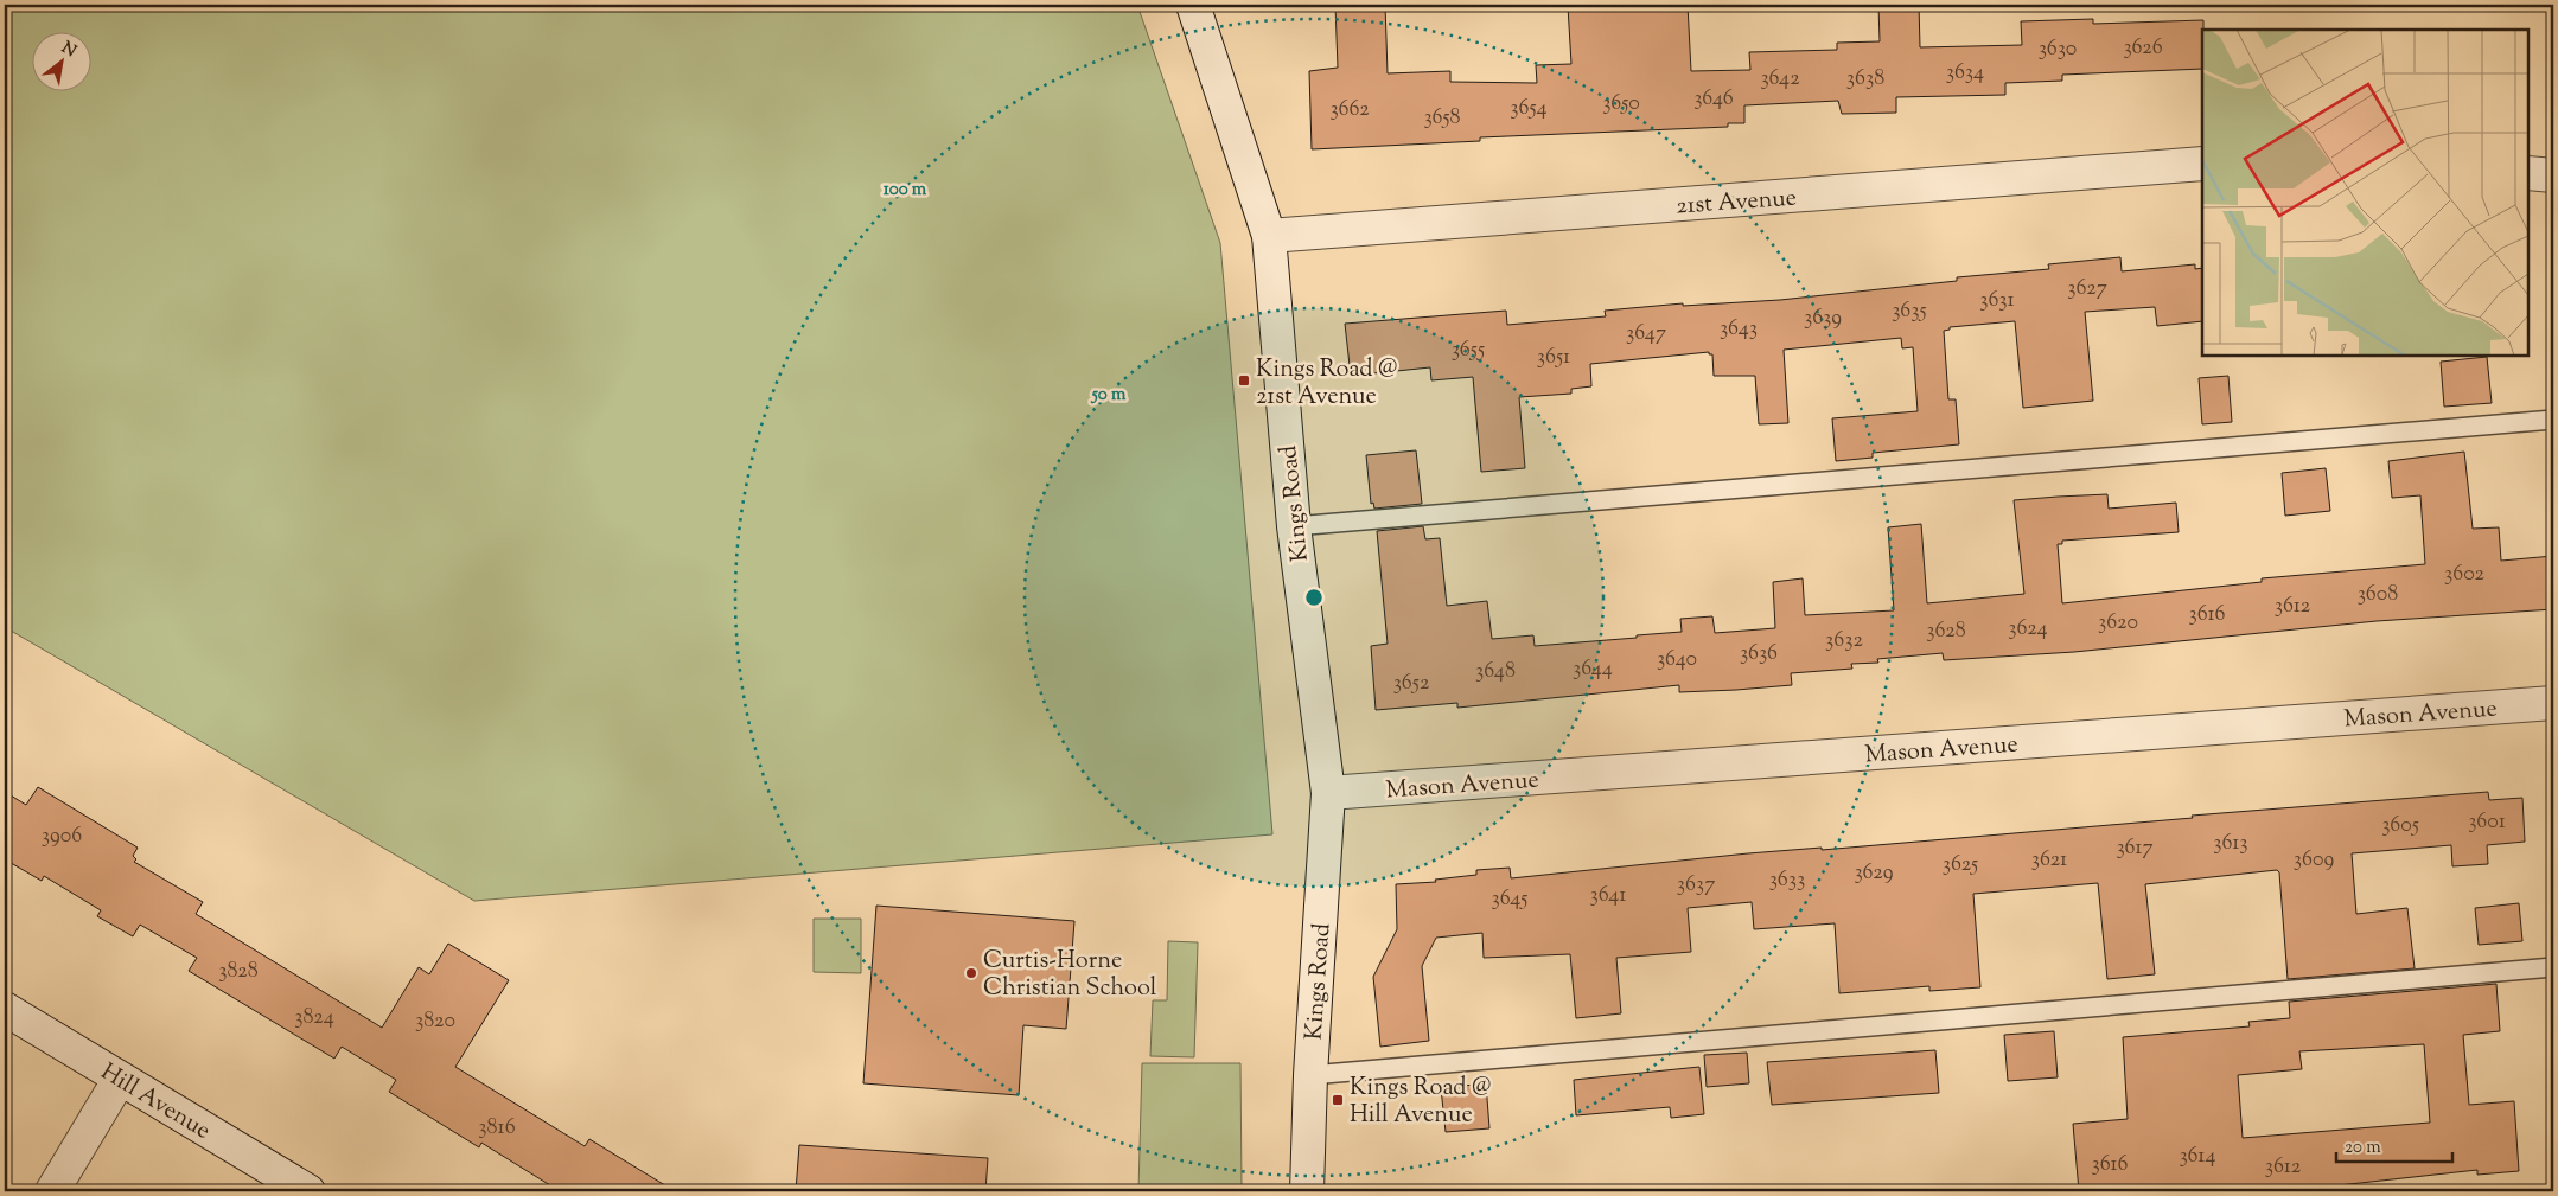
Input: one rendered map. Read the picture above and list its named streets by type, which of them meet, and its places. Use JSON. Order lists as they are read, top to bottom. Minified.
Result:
{"streets":{"street":["21st Avenue","Kings Road","Mason Avenue","Hill Avenue"]},"crossings":[["21st Avenue","Kings Road"],["Kings Road","Mason Avenue"]],"places":{"transit":["Kings Road @ 21st Avenue","Kings Road @ Hill Avenue"],"other":["Curtis-Horne Christian School"]},"house_numbers":["3626","3630","3634","3642","3638","3646","3650","3654","3662","3658","3627","3631","3635","3639","3643","3647","3655","3651","3602","3608","3612","3616","3620","3624","3628","3632","3636","3640","3644","3648","3652","3601","3605","3906","3613","3617","3621","3609","3625","3629","3633","3637","3641","3645","3828","3824","3820","3816","3614","3616","3612"],"scale_bar":"20 m","north":"top right","rings":["100 m","50 m"]}
